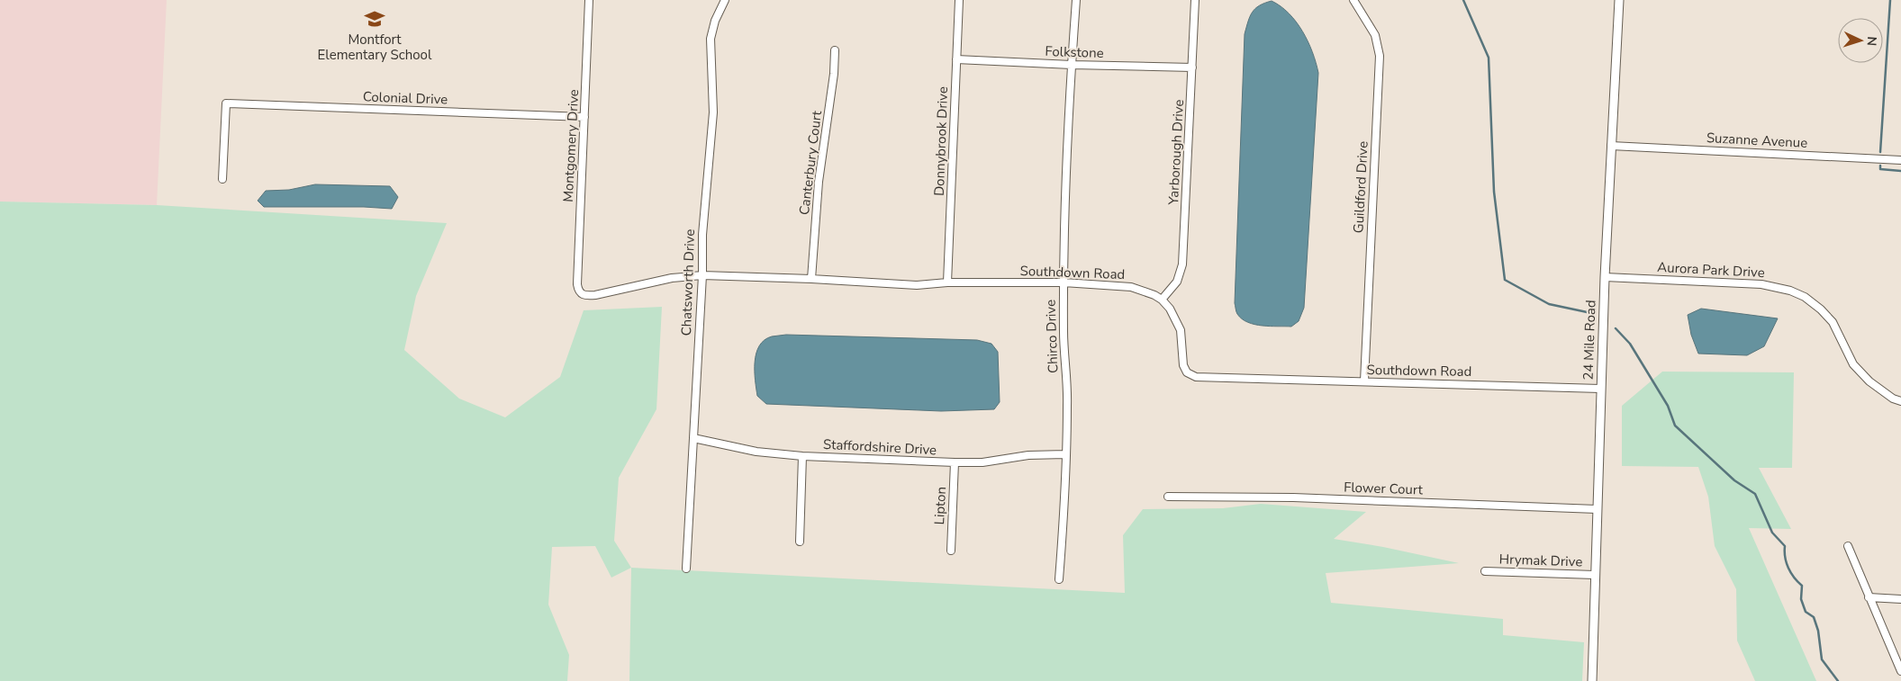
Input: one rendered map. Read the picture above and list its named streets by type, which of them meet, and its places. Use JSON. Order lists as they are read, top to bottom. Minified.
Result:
{"streets":{"street":["Folkstone","Colonial Drive","Suzanne Avenue","Donnybrook Drive","Montgomery Drive","Yarborough Drive","Canterbury Court","Guildford Drive","Aurora Park Drive","Southdown Road","Chatsworth Drive","Chirco Drive","24 Mile Road","Staffordshire Drive","Flower Court","Lipton","Hrymak Drive"]},"crossings":[["Folkstone","Donnybrook Drive"],["Folkstone","Yarborough Drive"],["Folkstone","Chirco Drive"],["Colonial Drive","Montgomery Drive"],["Suzanne Avenue","24 Mile Road"],["Donnybrook Drive","Southdown Road"],["Montgomery Drive","Southdown Road"],["Yarborough Drive","Southdown Road"],["Canterbury Court","Southdown Road"],["Guildford Drive","Southdown Road"],["Aurora Park Drive","24 Mile Road"],["Southdown Road","Chatsworth Drive"],["Southdown Road","Chirco Drive"],["Southdown Road","24 Mile Road"],["Chatsworth Drive","Staffordshire Drive"],["Chirco Drive","Staffordshire Drive"],["24 Mile Road","Flower Court"],["24 Mile Road","Hrymak Drive"],["Staffordshire Drive","Lipton"]],"places":{"school or university":["Montfort Elementary School"]},"north":"right"}
